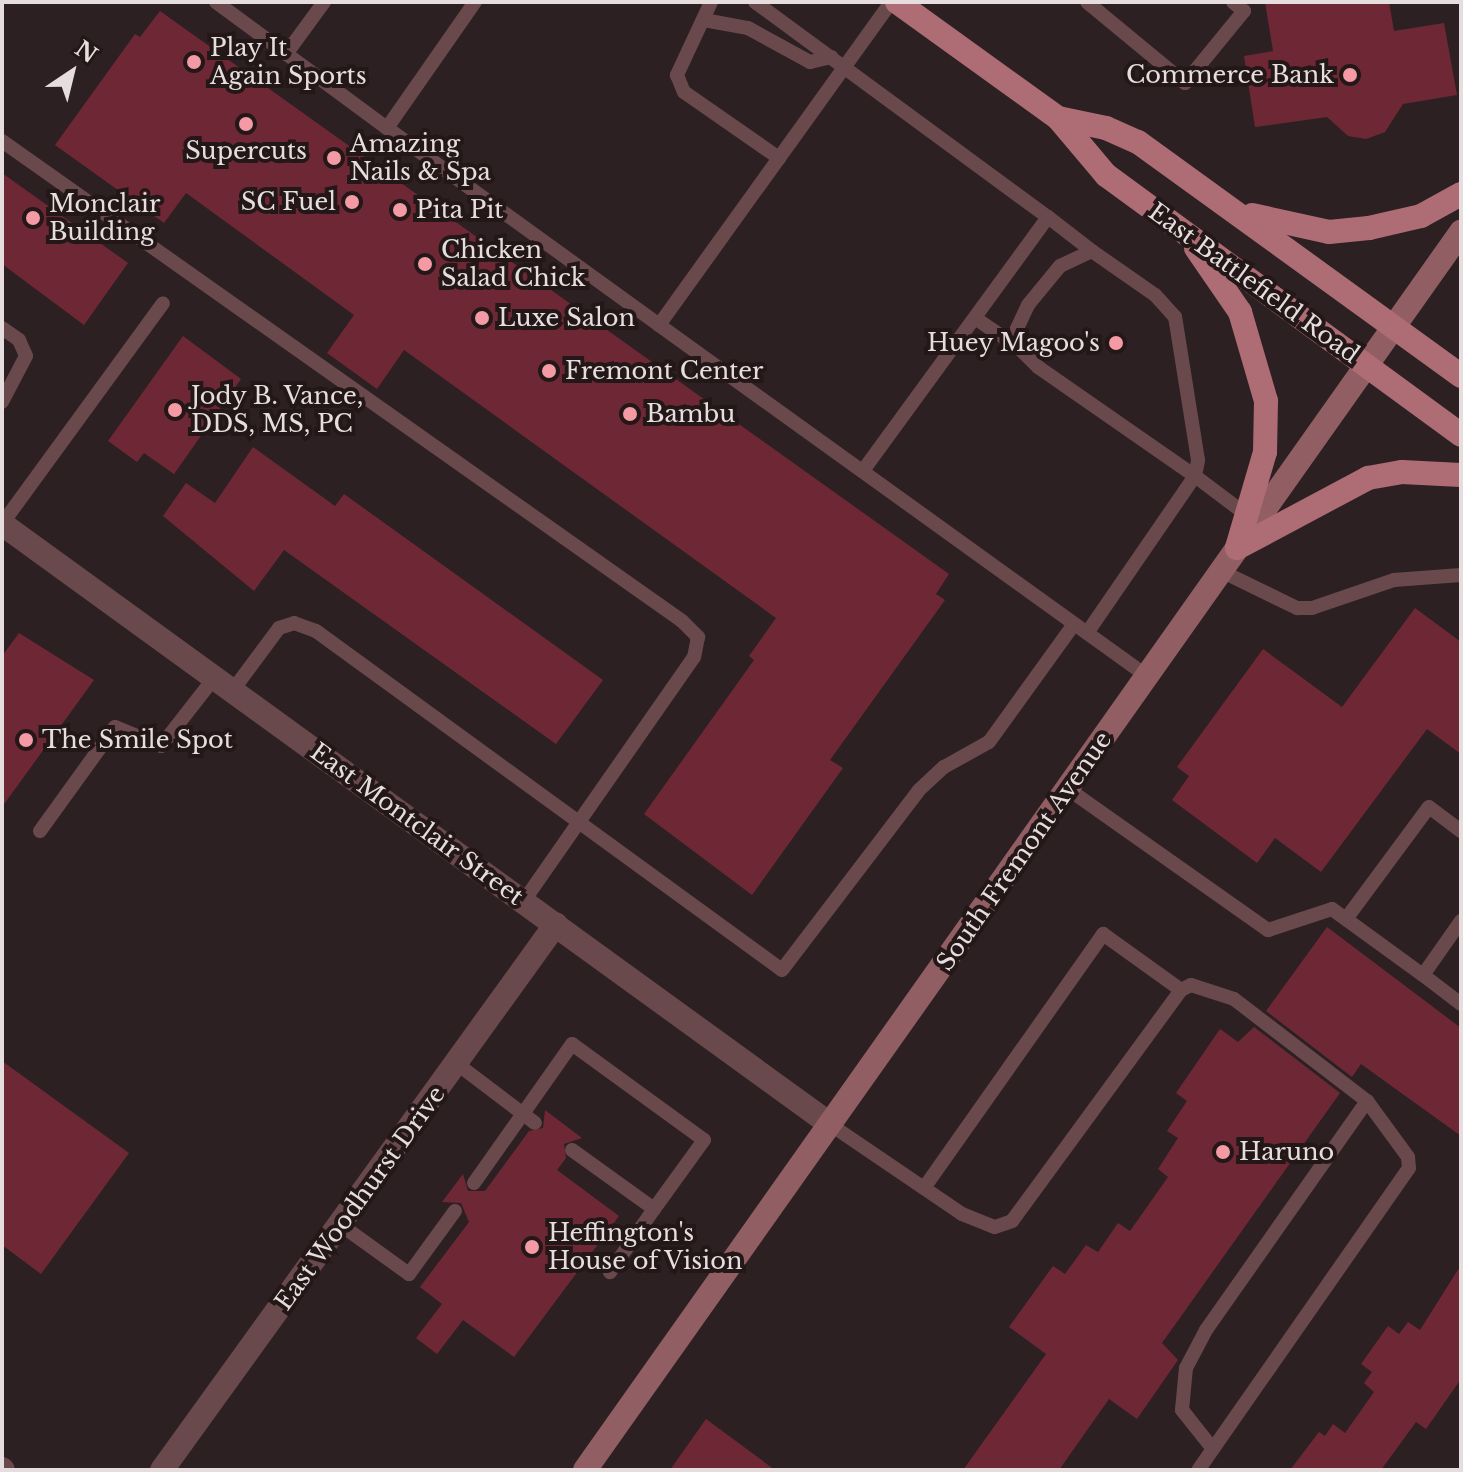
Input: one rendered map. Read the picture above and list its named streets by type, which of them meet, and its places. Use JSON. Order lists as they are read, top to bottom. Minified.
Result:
{"streets":{"main road":["East Battlefield Road","South Fremont Avenue"],"street":["East Montclair Street","East Woodhurst Drive"]},"crossings":[["East Battlefield Road","South Fremont Avenue"],["East Montclair Street","South Fremont Avenue"],["East Montclair Street","East Woodhurst Drive"]],"places":["Play It Again Sports","Commerce Bank","Supercuts","Amazing Nails & Spa","SC Fuel","Pita Pit","Monclair Building","Chicken Salad Chick","Luxe Salon","Huey Magoo's","Fremont Center","Jody B. Vance, DDS, MS, PC","Bambu","The Smile Spot","Haruno","Heffington's House of Vision"],"north":"top right"}
